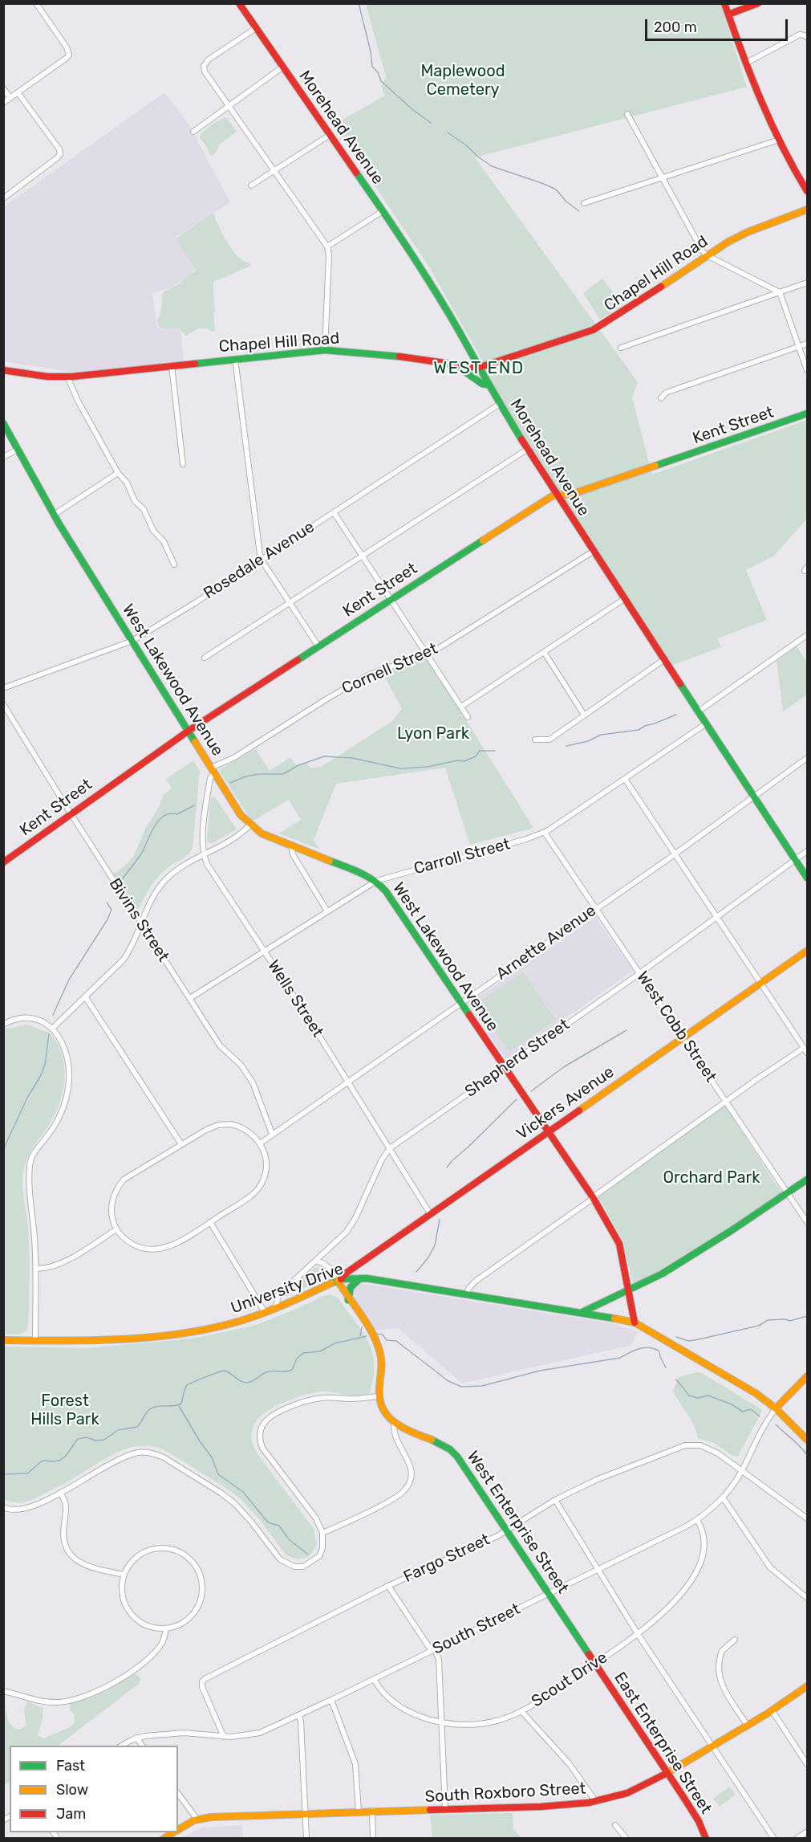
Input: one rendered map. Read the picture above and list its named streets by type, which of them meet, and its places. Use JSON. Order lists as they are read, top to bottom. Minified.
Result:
{"streets":{"street":["Morehead Avenue","Chapel Hill Road","Kent Street","Rosedale Avenue","Cornell Street","West Lakewood Avenue","Carroll Street","Bivins Street","Arnette Avenue","Wells Street","West Cobb Street","Shepherd Street","Vickers Avenue","University Drive","West Enterprise Street","Fargo Street","South Street","Scout Drive","East Enterprise Street","South Roxboro Street"]},"crossings":[["Morehead Avenue","Chapel Hill Road"],["Morehead Avenue","Kent Street"],["Morehead Avenue","Rosedale Avenue"],["Morehead Avenue","Cornell Street"],["Morehead Avenue","Carroll Street"],["Morehead Avenue","Arnette Avenue"],["Morehead Avenue","Shepherd Street"],["Kent Street","West Lakewood Avenue"],["Kent Street","Bivins Street"],["Rosedale Avenue","West Lakewood Avenue"],["Cornell Street","West Lakewood Avenue"],["Cornell Street","Wells Street"],["West Lakewood Avenue","Carroll Street"],["West Lakewood Avenue","Arnette Avenue"],["West Lakewood Avenue","Wells Street"],["West Lakewood Avenue","Shepherd Street"],["West Lakewood Avenue","Vickers Avenue"],["West Lakewood Avenue","University Drive"],["Carroll Street","Bivins Street"],["Carroll Street","Wells Street"],["Carroll Street","West Cobb Street"],["Bivins Street","Arnette Avenue"],["Arnette Avenue","Wells Street"],["Arnette Avenue","West Cobb Street"],["Wells Street","Shepherd Street"],["Wells Street","Vickers Avenue"],["West Cobb Street","Shepherd Street"],["West Cobb Street","Vickers Avenue"],["Shepherd Street","University Drive"],["Vickers Avenue","University Drive"],["West Enterprise Street","Fargo Street"],["West Enterprise Street","South Street"],["West Enterprise Street","Scout Drive"],["West Enterprise Street","East Enterprise Street"],["Fargo Street","South Street"],["South Street","Scout Drive"],["Scout Drive","East Enterprise Street"],["East Enterprise Street","South Roxboro Street"]],"districts":["WEST END"],"parks":["Maplewood Cemetery","Lyon Park","Orchard Park","Forest Hills Park"],"legend":["Fast","Slow","Jam"],"scale_bar":"200 m"}
